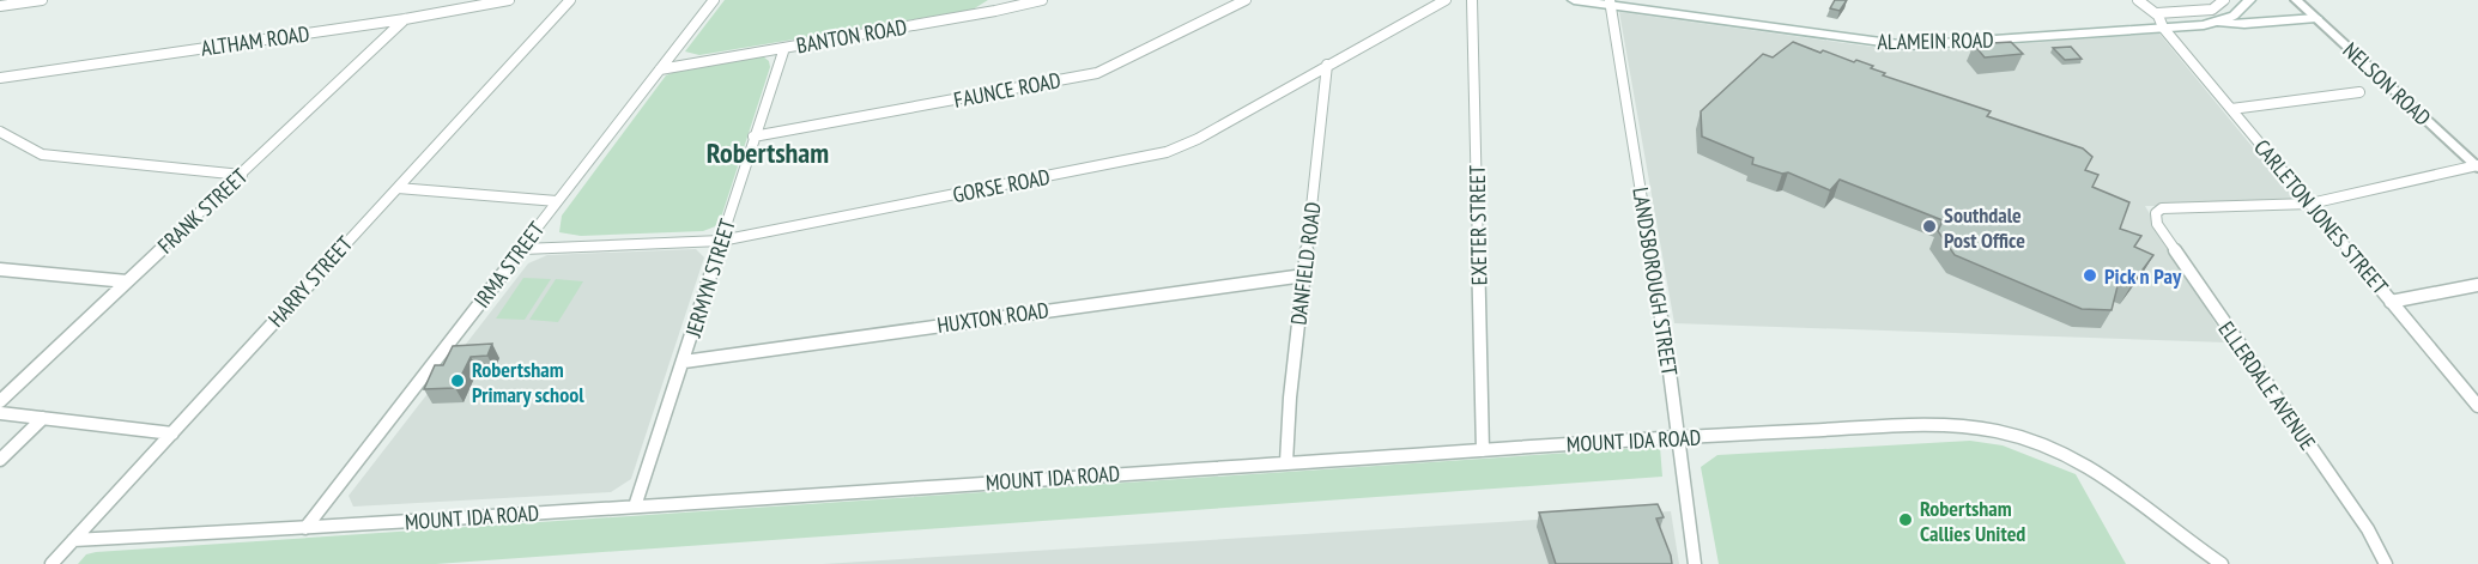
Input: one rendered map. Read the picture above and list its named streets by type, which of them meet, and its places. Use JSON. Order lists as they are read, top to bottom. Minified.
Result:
{"streets":{"main road":["ALAMEIN ROAD"],"street":["BANTON ROAD","ALTHAM ROAD","NELSON ROAD","FAUNCE ROAD","GORSE ROAD","FRANK STREET","CARLETON JONES STREET","EXETER STREET","DANFIELD ROAD","IRMA STREET","JERMYN STREET","HARRY STREET","LANDSBOROUGH STREET","HUXTON ROAD","ELLERDALE AVENUE","MOUNT IDA ROAD"]},"crossings":[["BANTON ROAD","IRMA STREET"],["BANTON ROAD","JERMYN STREET"],["ALTHAM ROAD","FRANK STREET"],["ALAMEIN ROAD","CARLETON JONES STREET"],["ALAMEIN ROAD","LANDSBOROUGH STREET"],["FAUNCE ROAD","JERMYN STREET"],["GORSE ROAD","DANFIELD ROAD"],["GORSE ROAD","IRMA STREET"],["GORSE ROAD","JERMYN STREET"],["CARLETON JONES STREET","ELLERDALE AVENUE"],["EXETER STREET","MOUNT IDA ROAD"],["DANFIELD ROAD","HUXTON ROAD"],["DANFIELD ROAD","MOUNT IDA ROAD"],["IRMA STREET","MOUNT IDA ROAD"],["JERMYN STREET","HUXTON ROAD"],["JERMYN STREET","MOUNT IDA ROAD"],["HARRY STREET","MOUNT IDA ROAD"],["LANDSBOROUGH STREET","MOUNT IDA ROAD"]],"districts":["Robertsham"],"places":["Southdale Post Office","Pick n Pay","Robertsham Primary school","Robertsham Callies United"]}
